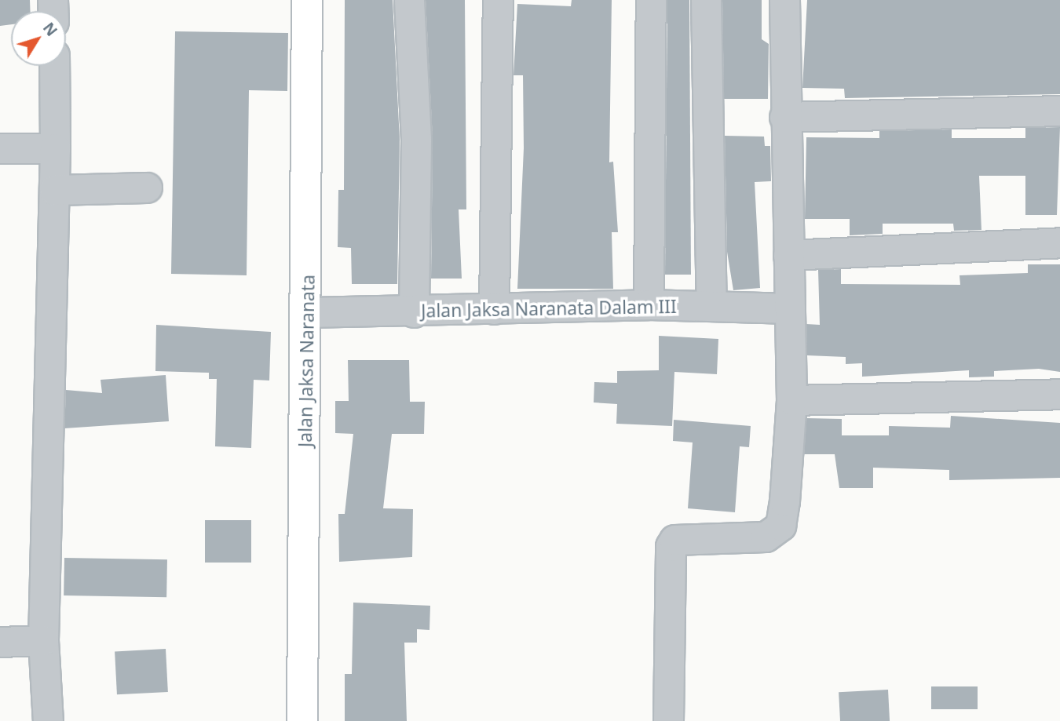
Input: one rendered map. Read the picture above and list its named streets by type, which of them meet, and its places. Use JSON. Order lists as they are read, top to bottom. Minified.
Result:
{"streets":{"main road":["Jalan Jaksa Naranata"],"street":["Jalan Jaksa Naranata Dalam III"]},"crossings":[["Jalan Jaksa Naranata Dalam III","Jalan Jaksa Naranata"]],"north":"top right"}
